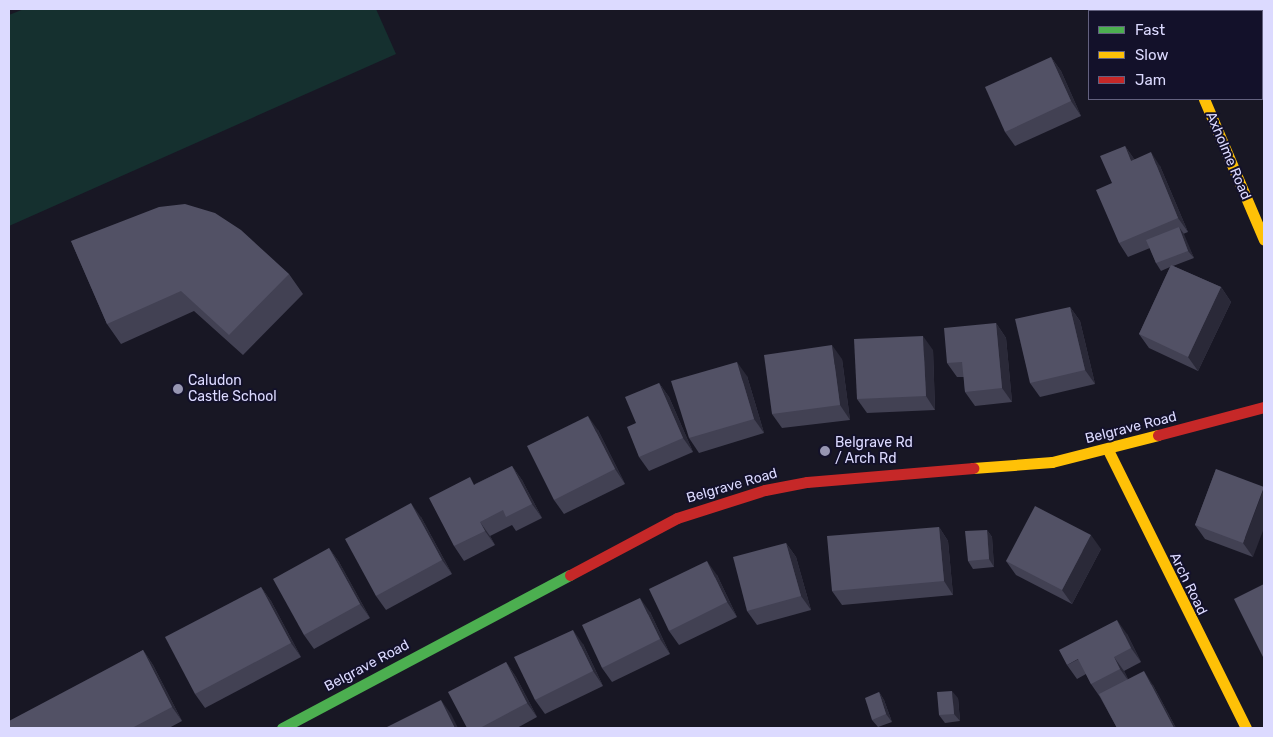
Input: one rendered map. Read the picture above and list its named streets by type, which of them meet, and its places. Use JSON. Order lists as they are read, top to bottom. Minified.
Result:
{"streets":{"street":["Axholme Road","Belgrave Road","Arch Road"]},"crossings":[["Belgrave Road","Arch Road"]],"places":["Caludon Castle School","Belgrave Rd / Arch Rd"],"legend":["Fast","Slow","Jam"]}
